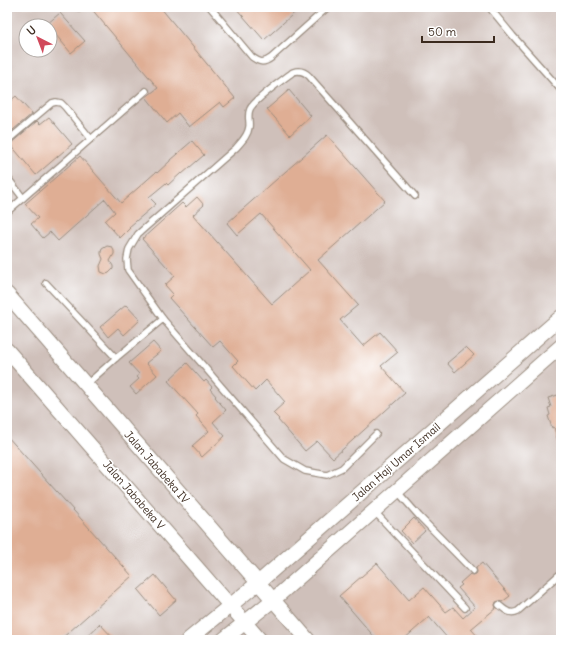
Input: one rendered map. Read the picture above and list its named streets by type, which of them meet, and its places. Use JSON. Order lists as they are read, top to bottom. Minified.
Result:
{"streets":{"street":["Jalan Haji Umar Ismail","Jalan Jababeka IV","Jalan Jababeka V"]},"crossings":[["Jalan Haji Umar Ismail","Jalan Jababeka IV"],["Jalan Haji Umar Ismail","Jalan Jababeka V"]],"scale_bar":"50 m","north":"top left"}
